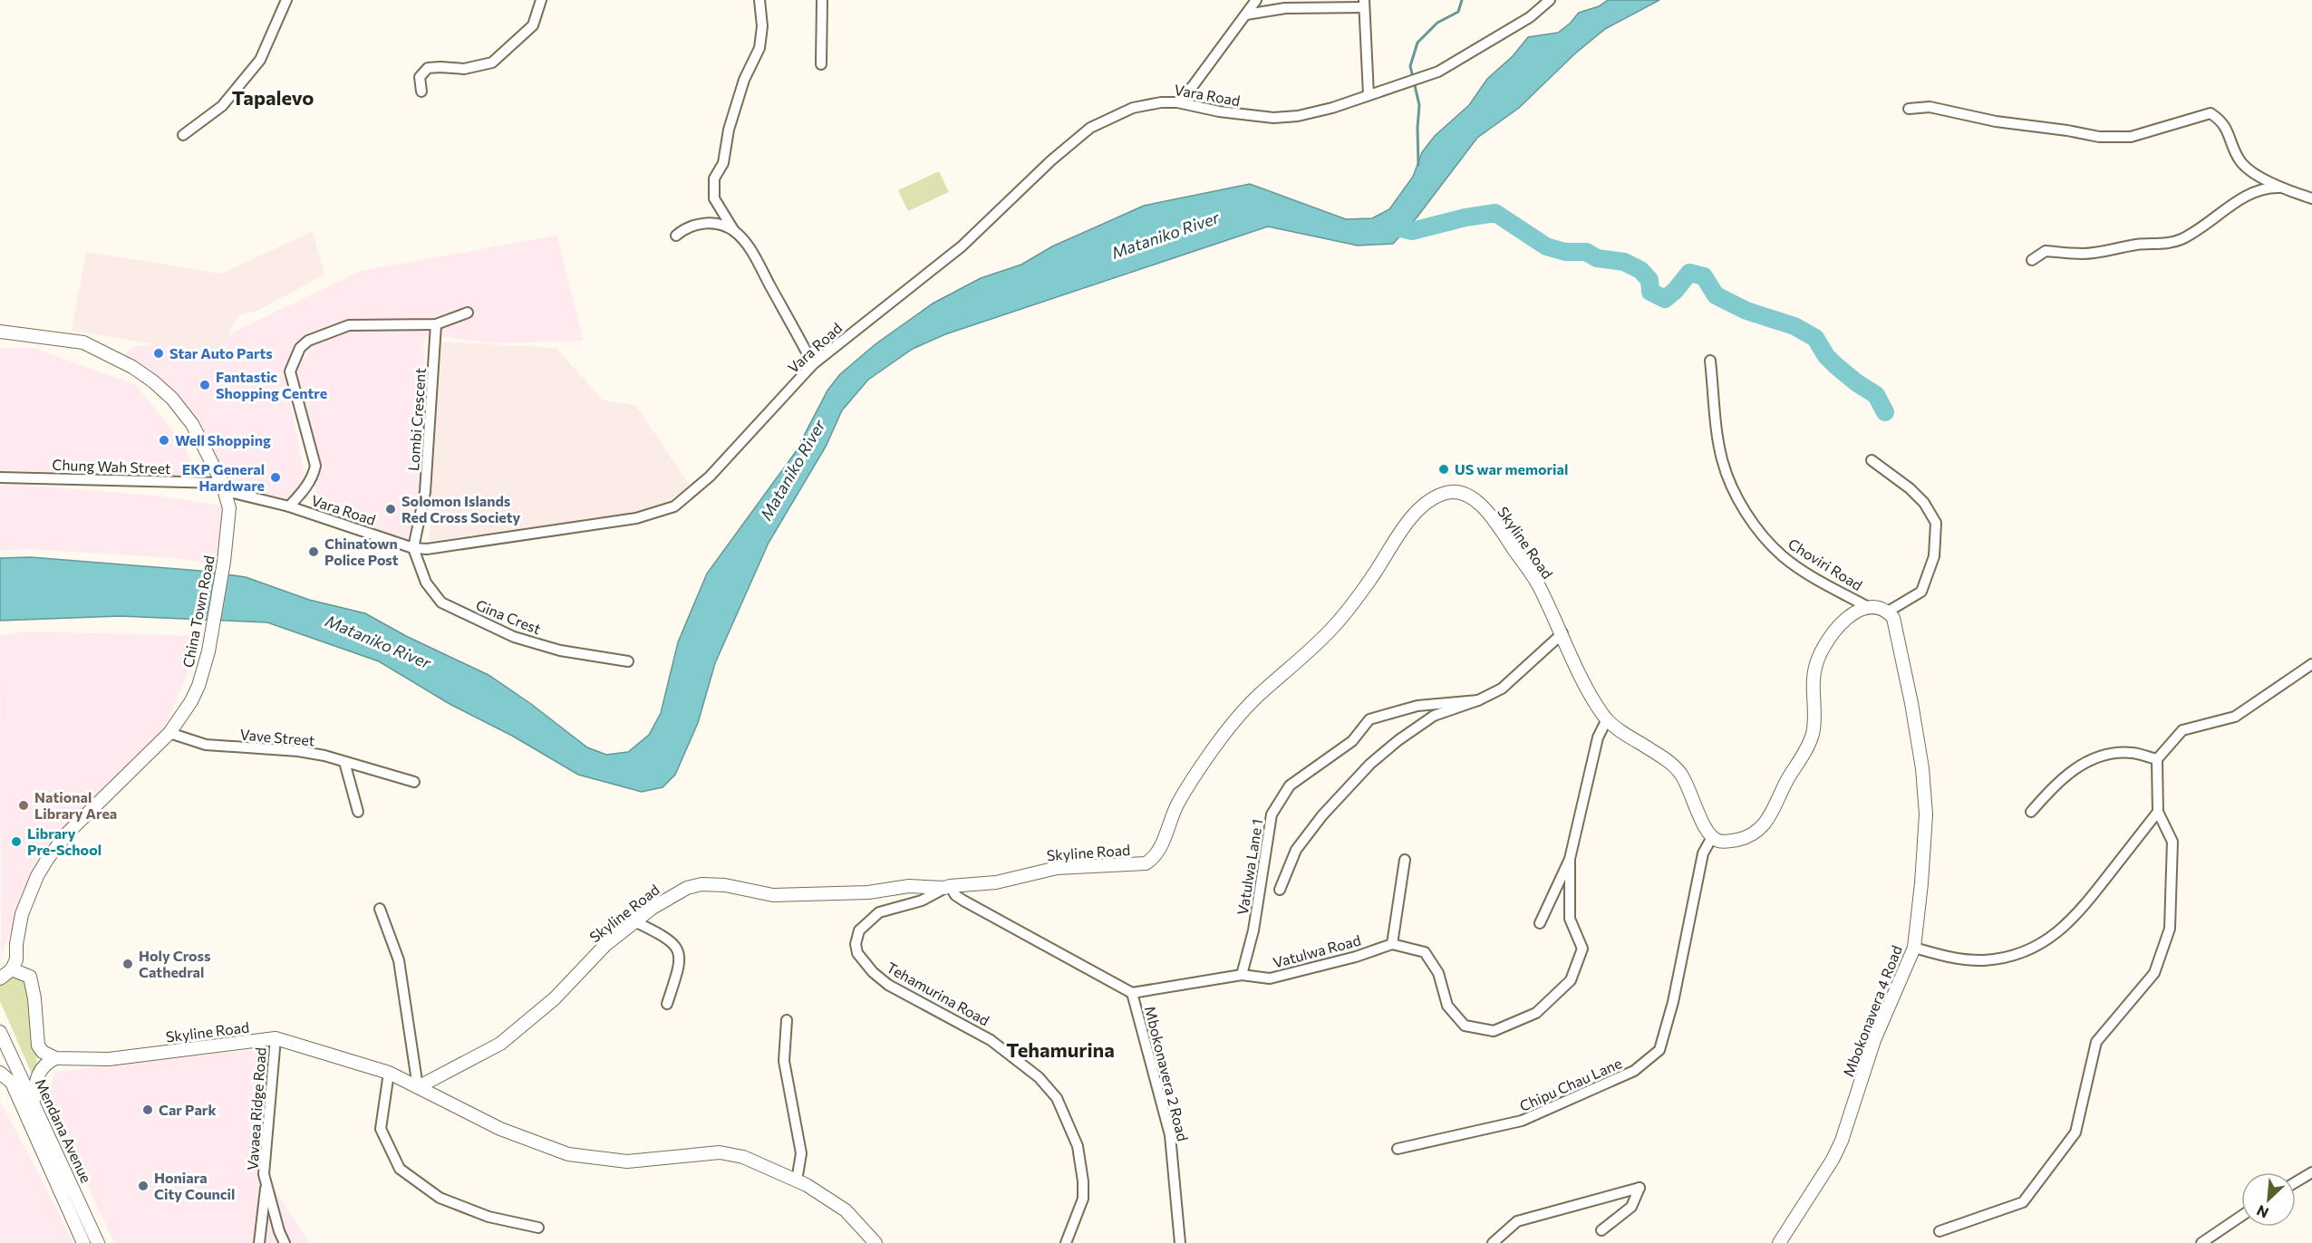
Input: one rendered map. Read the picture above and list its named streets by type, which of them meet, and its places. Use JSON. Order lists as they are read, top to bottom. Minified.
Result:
{"streets":{"street":["Vara Road","Lombi Crescent","Chung Wah Street","Skyline Road","Choviri Road","China Town Road","Gina Crest","Vave Street","Vatulwa Lane 1","Vatulwa Road","Tehamurina Road","Mbokonavera 4 Road","Mbokonavera 2 Road","Chipu Chau Lane","Vavaea Ridge Road","Mendana Avenue"]},"crossings":[["Vara Road","Lombi Crescent"],["Vara Road","Chung Wah Street"],["Vara Road","China Town Road"],["Vara Road","Gina Crest"],["Lombi Crescent","Gina Crest"],["Chung Wah Street","China Town Road"],["Skyline Road","Tehamurina Road"],["Skyline Road","Mbokonavera 2 Road"],["Skyline Road","Chipu Chau Lane"],["Skyline Road","Vavaea Ridge Road"],["China Town Road","Vave Street"],["Vatulwa Lane 1","Vatulwa Road"],["Vatulwa Road","Mbokonavera 2 Road"],["Tehamurina Road","Mbokonavera 2 Road"]],"districts":["Tapalevo","Tehamurina"],"water":["Mataniko River"],"places":["Star Auto Parts","Fantastic Shopping Centre","Well Shopping","US war memorial","EKP General Hardware","Solomon Islands Red Cross Society","Chinatown Police Post","National Library Area","Library Pre-School","Holy Cross Cathedral","Car Park","Honiara City Council"],"north":"bottom left"}
